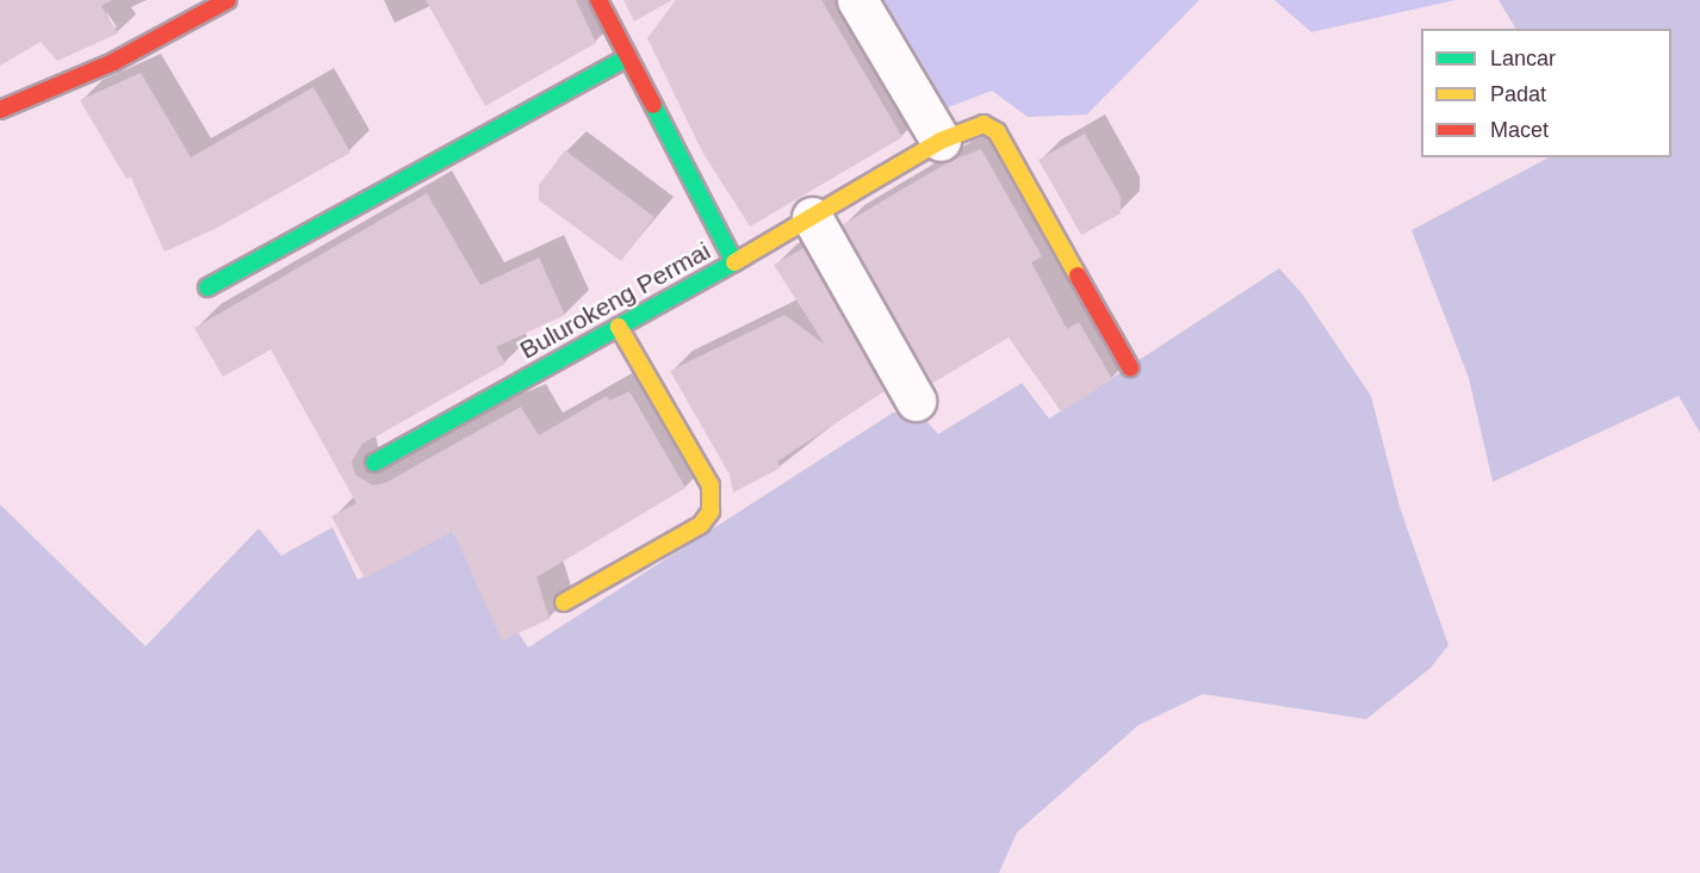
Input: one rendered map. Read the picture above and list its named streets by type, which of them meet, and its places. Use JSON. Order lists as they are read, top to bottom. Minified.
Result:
{"streets":{"street":["Bulurokeng Permai"]},"legend":["Lancar","Padat","Macet"]}
